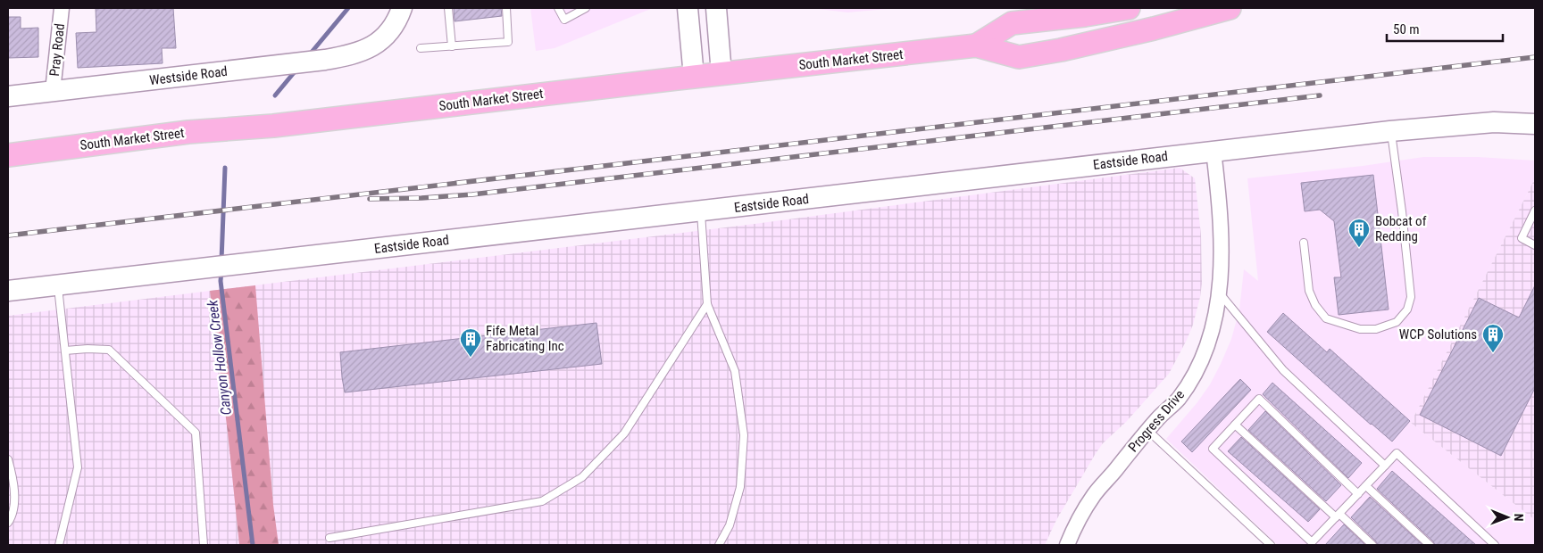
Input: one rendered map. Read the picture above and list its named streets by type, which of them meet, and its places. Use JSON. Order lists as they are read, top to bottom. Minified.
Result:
{"streets":{"main road":["South Market Street"],"street":["Pray Road","Westside Road","Eastside Road","Progress Drive"]},"crossings":[["Pray Road","Westside Road"],["Eastside Road","Progress Drive"]],"water":["Canyon Hollow Creek"],"places":{"building":["Bobcat of Redding","WCP Solutions","Fife Metal Fabricating Inc"]},"scale_bar":"50 m","north":"right"}
